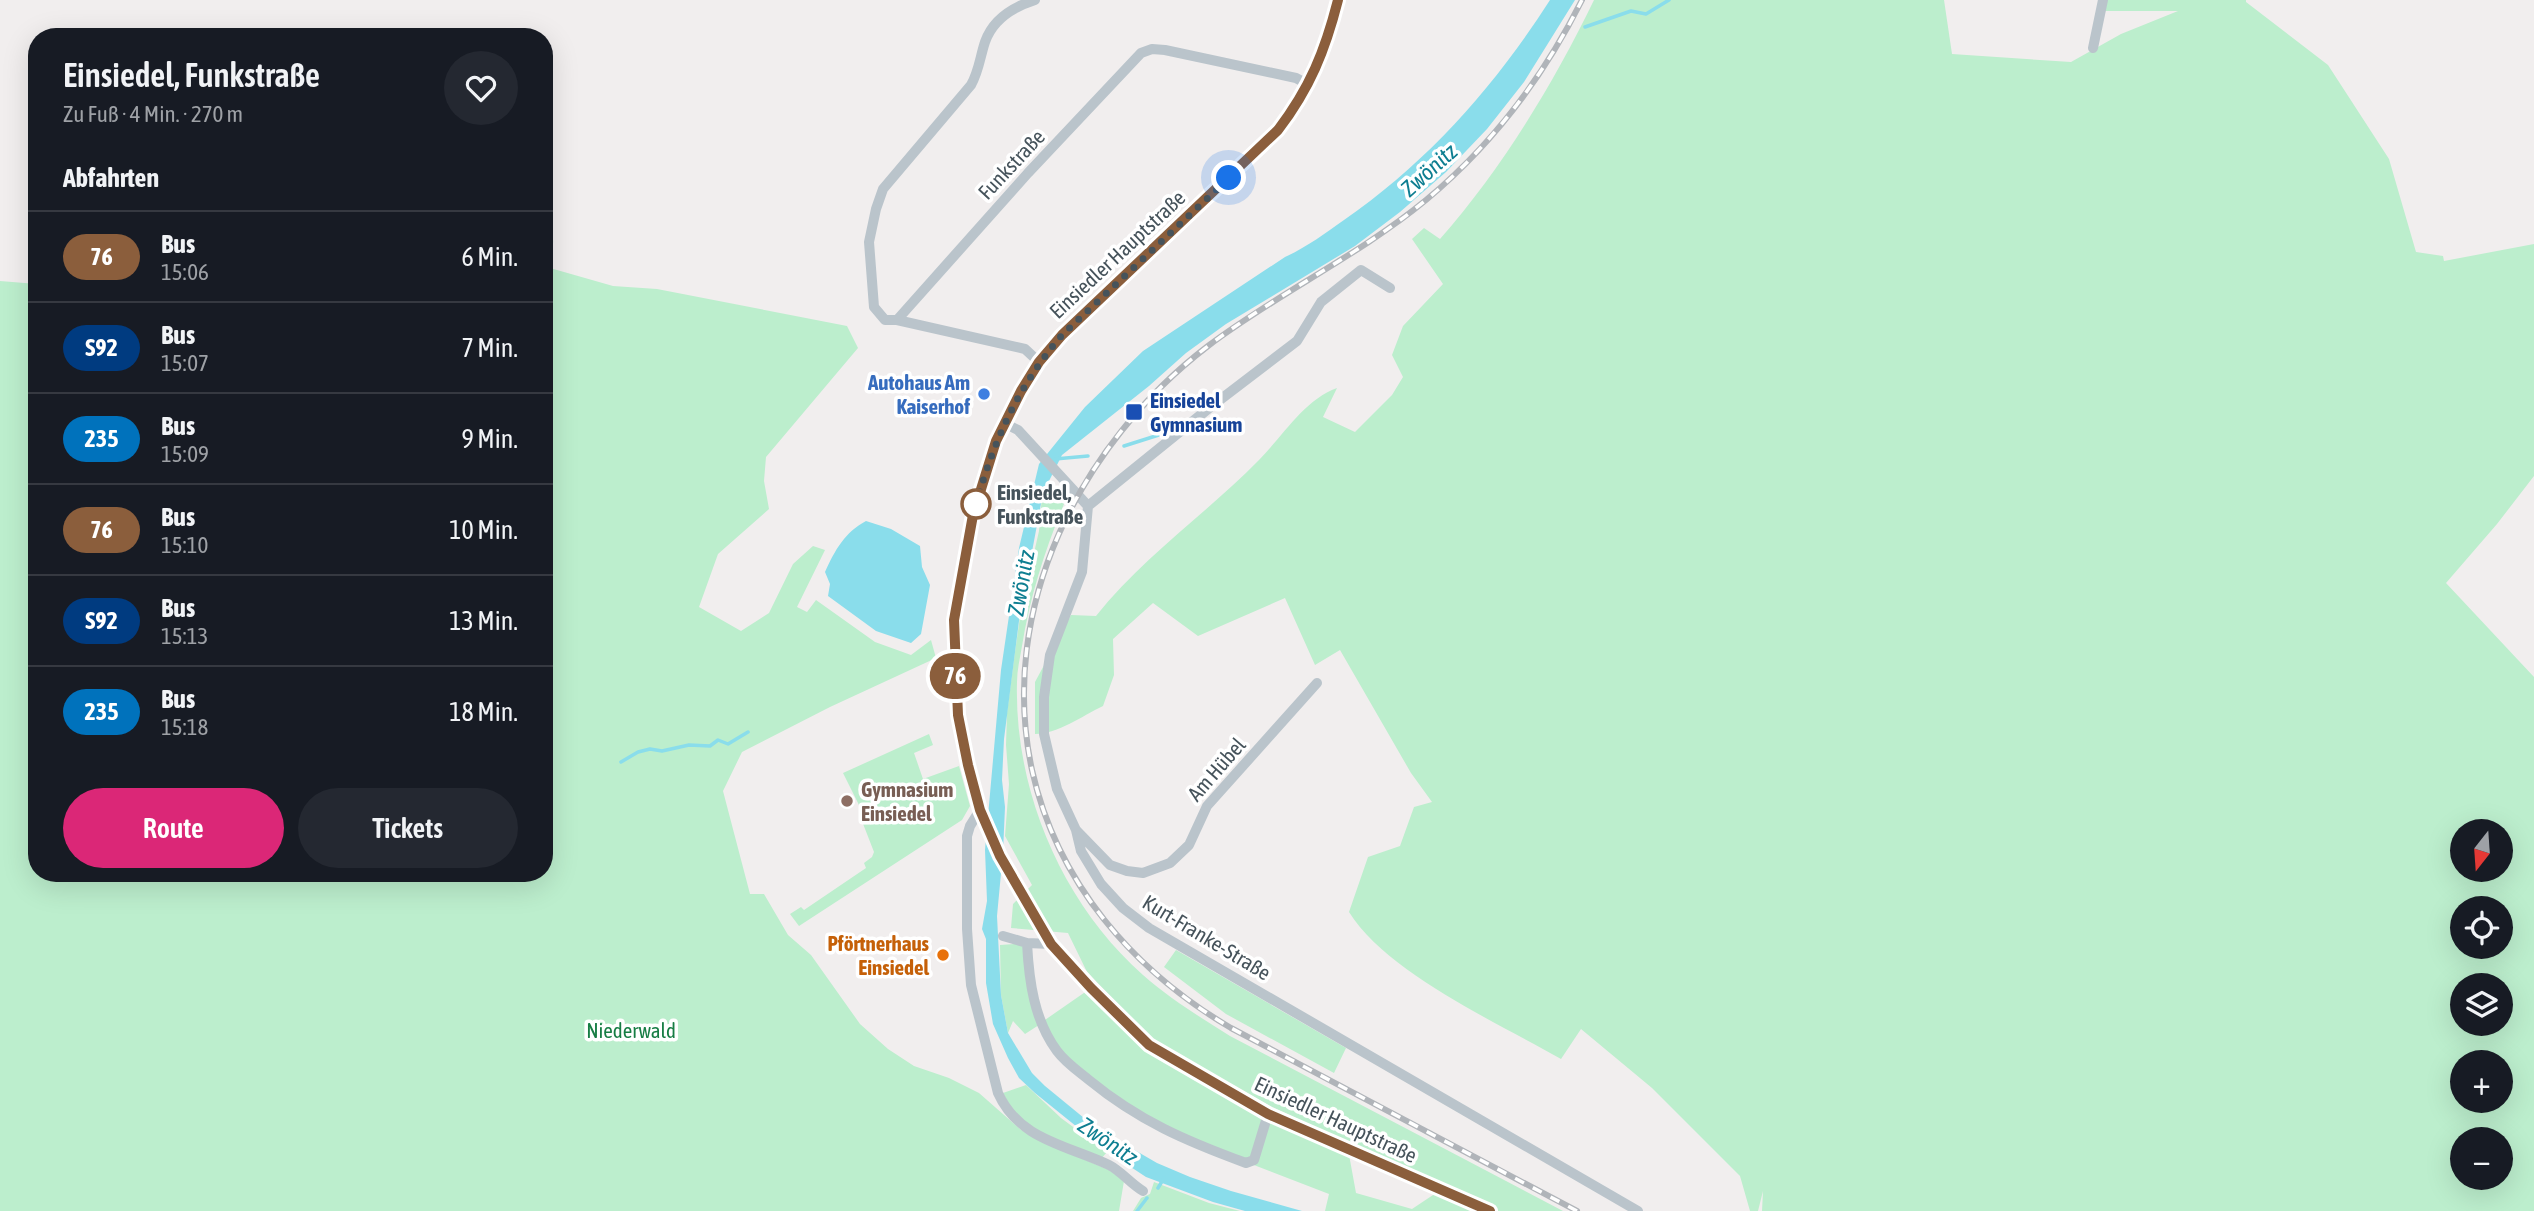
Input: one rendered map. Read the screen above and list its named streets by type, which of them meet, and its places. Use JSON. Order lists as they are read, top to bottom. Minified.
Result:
{"streets":{"main road":["Einsiedler Hauptstraße"],"street":["Funkstraße","Am Hübel","Kurt-Franke-Straße"]},"crossings":[["Funkstraße","Einsiedler Hauptstraße"],["Am Hübel","Kurt-Franke-Straße"]],"water":["Zwönitz"],"parks":["Niederwald"],"places":{"other":["Autohaus Am Kaiserhof","Einsiedel, Funkstraße","Gymnasium Einsiedel","Pförtnerhaus Einsiedel"],"transit":["Einsiedel Gymnasium"]},"lines":["bus line 76"],"north":"bottom","page":{"on_map":"76","heading":[["Einsiedel, Funkstraße","Zu Fuß · 4 Min. · 270 m"],"Abfahrten"],"list":[{"mark":"76","name":"Bus","note":"15:06","value":"6 Min."},{"mark":"S92","name":"Bus","note":"15:07","value":"7 Min."},{"mark":"235","name":"Bus","note":"15:09","value":"9 Min."},{"mark":"76","name":"Bus","note":"15:10","value":"10 Min."},{"mark":"S92","name":"Bus","note":"15:13","value":"13 Min."},{"mark":"235","name":"Bus","note":"15:18","value":"18 Min."}],"buttons":["Route","Tickets"],"map_buttons":["+","−"]}}
